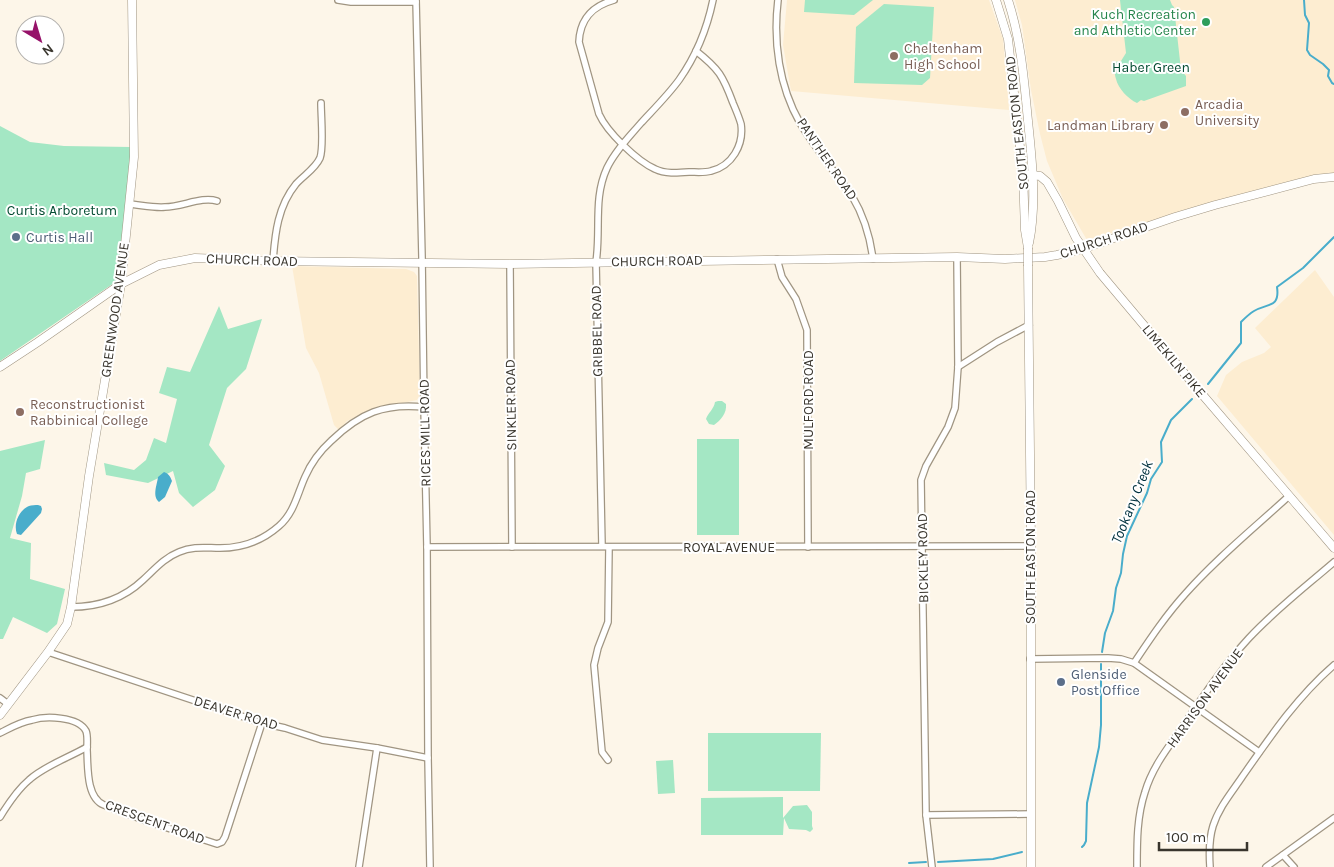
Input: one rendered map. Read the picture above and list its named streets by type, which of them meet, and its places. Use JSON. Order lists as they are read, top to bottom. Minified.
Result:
{"streets":{"main road":["SOUTH EASTON ROAD","CHURCH ROAD","GREENWOOD AVENUE","LIMEKILN PIKE"],"street":["PANTHER ROAD","GRIBBEL ROAD","MULFORD ROAD","SINKLER ROAD","RICES MILL ROAD","ROYAL AVENUE","BICKLEY ROAD","HARRISON AVENUE","DEAVER ROAD","CRESCENT ROAD"]},"crossings":[["SOUTH EASTON ROAD","LIMEKILN PIKE"],["SOUTH EASTON ROAD","ROYAL AVENUE"],["PANTHER ROAD","CHURCH ROAD"],["CHURCH ROAD","GREENWOOD AVENUE"],["CHURCH ROAD","GRIBBEL ROAD"],["CHURCH ROAD","LIMEKILN PIKE"],["CHURCH ROAD","MULFORD ROAD"],["CHURCH ROAD","SINKLER ROAD"],["CHURCH ROAD","RICES MILL ROAD"],["CHURCH ROAD","BICKLEY ROAD"],["GREENWOOD AVENUE","DEAVER ROAD"],["GRIBBEL ROAD","ROYAL AVENUE"],["MULFORD ROAD","ROYAL AVENUE"],["SINKLER ROAD","ROYAL AVENUE"],["RICES MILL ROAD","ROYAL AVENUE"],["RICES MILL ROAD","DEAVER ROAD"],["ROYAL AVENUE","BICKLEY ROAD"],["DEAVER ROAD","CRESCENT ROAD"]],"water":["Tookany Creek"],"parks":["Haber Green","Curtis Arboretum"],"places":["Kuch Recreation and Athletic Center","Cheltenham High School","Arcadia University","Landman Library","Curtis Hall","Reconstructionist Rabbinical College","Glenside Post Office"],"scale_bar":"100 m","north":"bottom right"}
